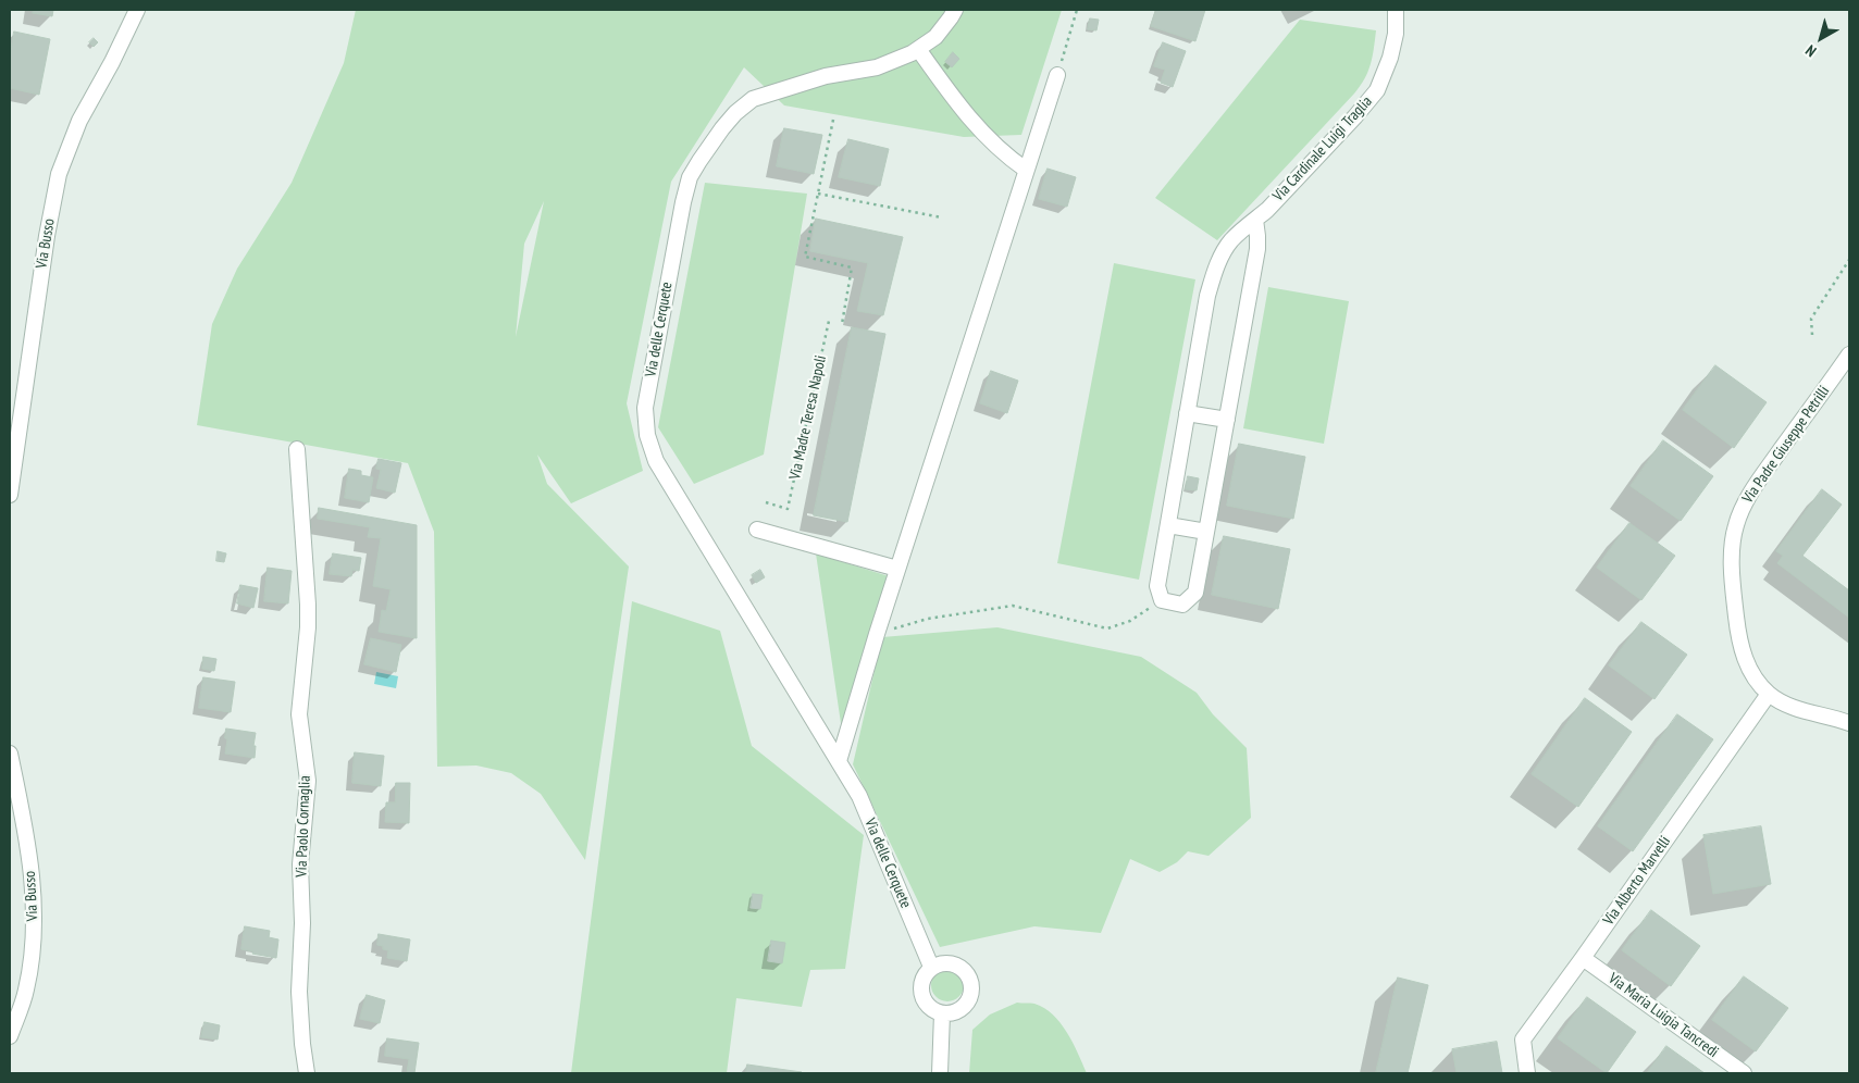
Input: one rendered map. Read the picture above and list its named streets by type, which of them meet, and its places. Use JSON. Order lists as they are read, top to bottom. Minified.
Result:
{"streets":{"street":["Via Cardinale Luigi Traglia","Via Busso","Via delle Cerquete","Via Padre Giuseppe Petrilli","Via Paolo Cornaglia","Via Alberto Marvelli","Via Maria Luigia Tancredi"],"path":["Via Madre Teresa Napoli"]},"crossings":[["Via Padre Giuseppe Petrilli","Via Alberto Marvelli"],["Via Alberto Marvelli","Via Maria Luigia Tancredi"]],"north":"bottom left"}
